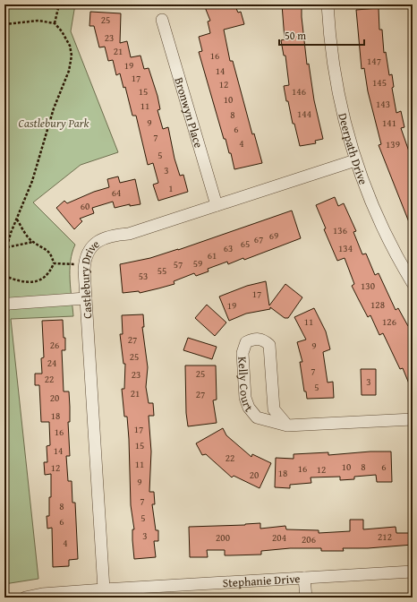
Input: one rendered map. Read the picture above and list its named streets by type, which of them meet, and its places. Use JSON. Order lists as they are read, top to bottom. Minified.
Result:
{"streets":{"street":["Bronwyn Place","Deerpath Drive","Castlebury Drive","Kelly Court","Stephanie Drive"]},"crossings":[["Bronwyn Place","Castlebury Drive"],["Deerpath Drive","Castlebury Drive"],["Castlebury Drive","Stephanie Drive"]],"parks":["Castlebury Park"],"house_numbers":["25","23","21","16","147","19","14","17","145","12","15","146","10","143","11","144","8","9","141","6","7","4","139","5","3","1","64","60","136","69","67","65","63","134","61","59","57","55","53","130","17","128","19","11","126","27","26","9","25","24","7","25","23","22","3","5","21","27","20","18","17","16","15","14","22","11","10","8","6","12","16","12","18","20","9","7","8","5","6","3","212","200","204","206","4"],"scale_bar":"50 m"}
